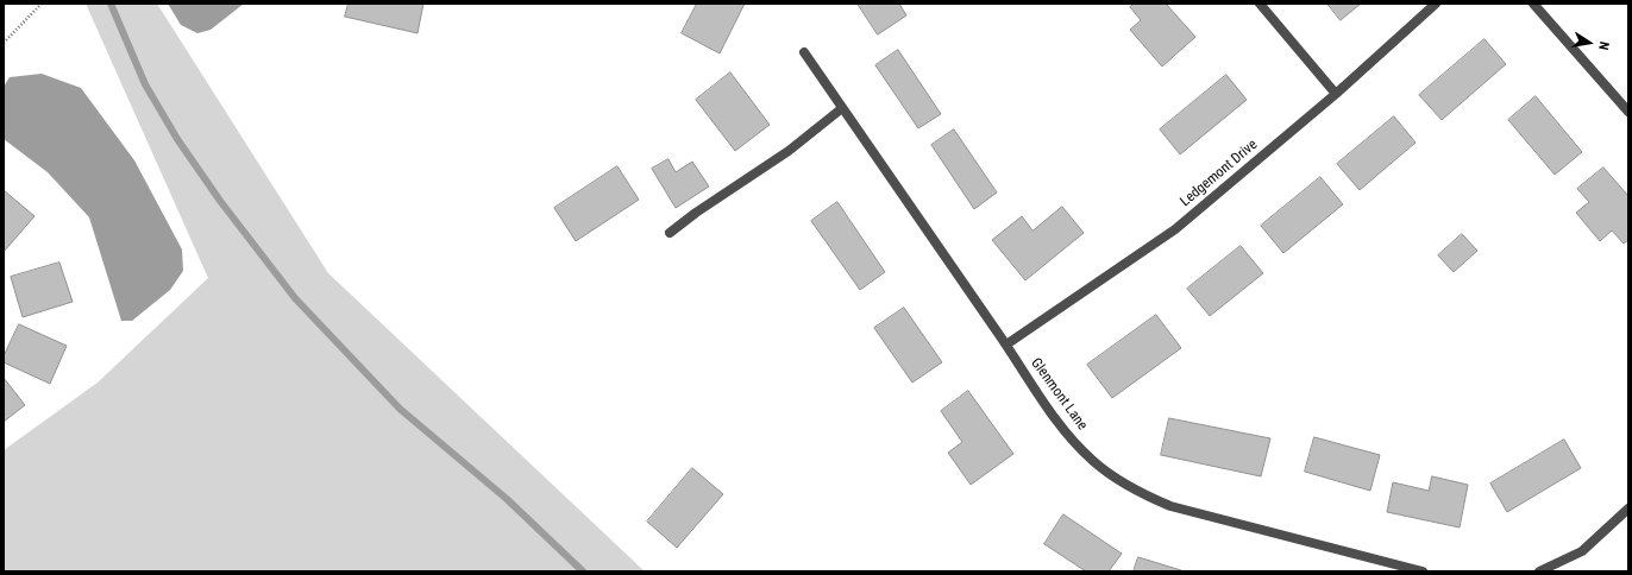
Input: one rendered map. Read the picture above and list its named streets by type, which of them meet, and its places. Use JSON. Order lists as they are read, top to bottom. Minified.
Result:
{"streets":{"street":["Ledgemont Drive","Glenmont Lane"]},"crossings":[["Ledgemont Drive","Glenmont Lane"]],"north":"right"}
